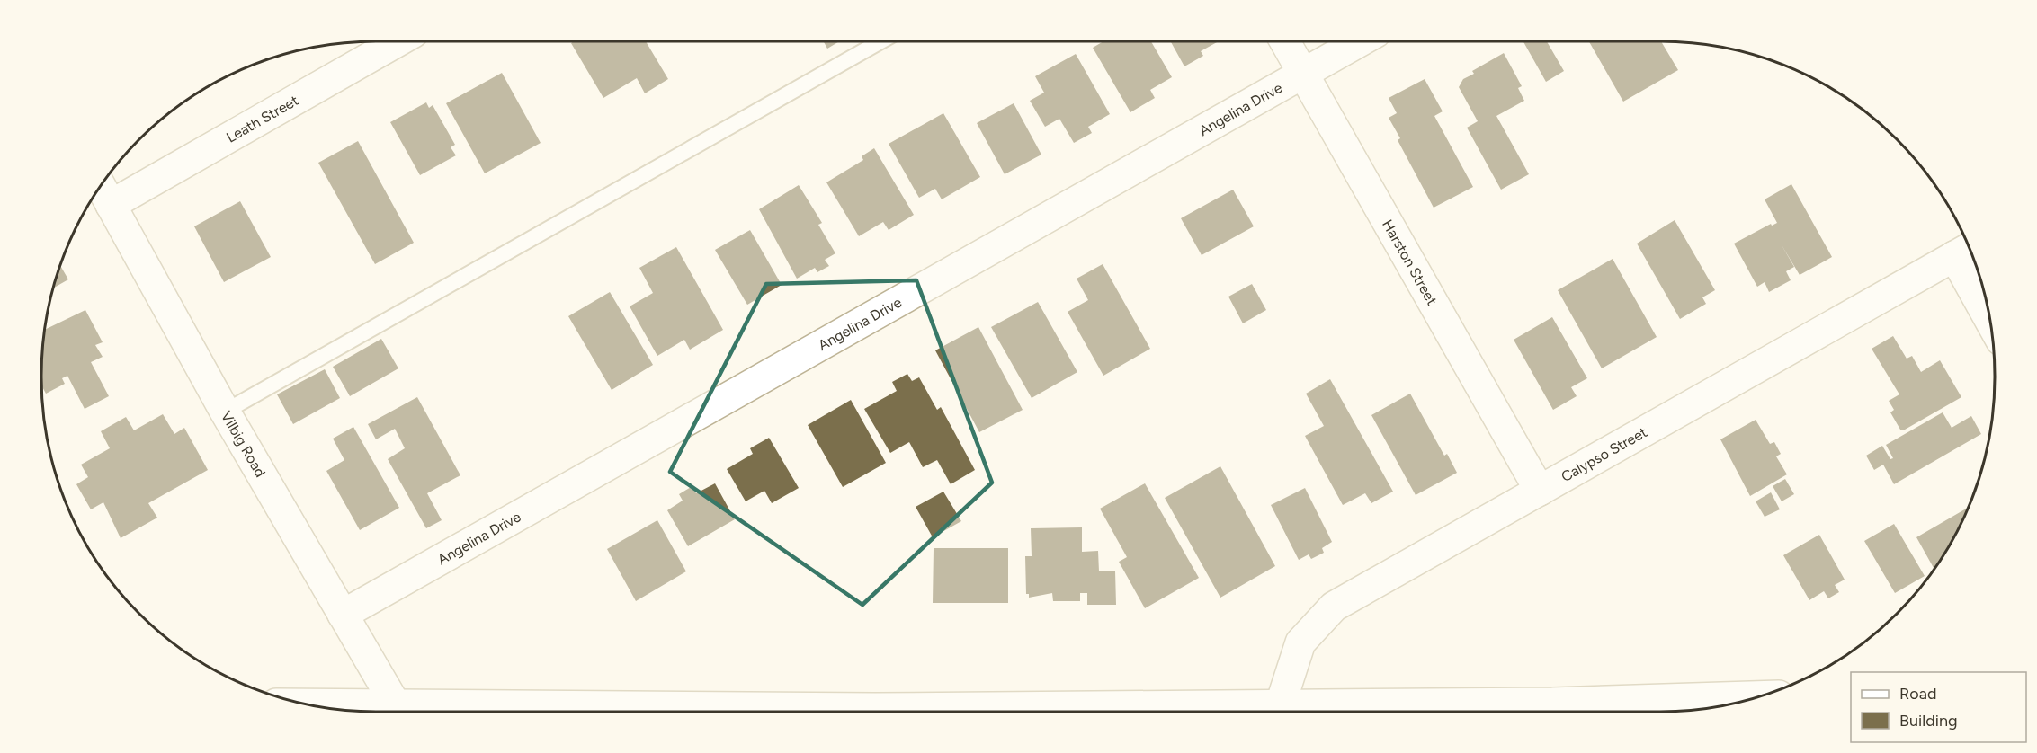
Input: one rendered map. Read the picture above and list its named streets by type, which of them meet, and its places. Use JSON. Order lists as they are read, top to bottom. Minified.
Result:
{"streets":{"street":["Angelina Drive","Leath Street","Harston Street","Vilbig Road","Calypso Street"]},"crossings":[["Angelina Drive","Harston Street"],["Angelina Drive","Vilbig Road"],["Leath Street","Vilbig Road"],["Harston Street","Calypso Street"]],"legend":["Road","Building"]}
